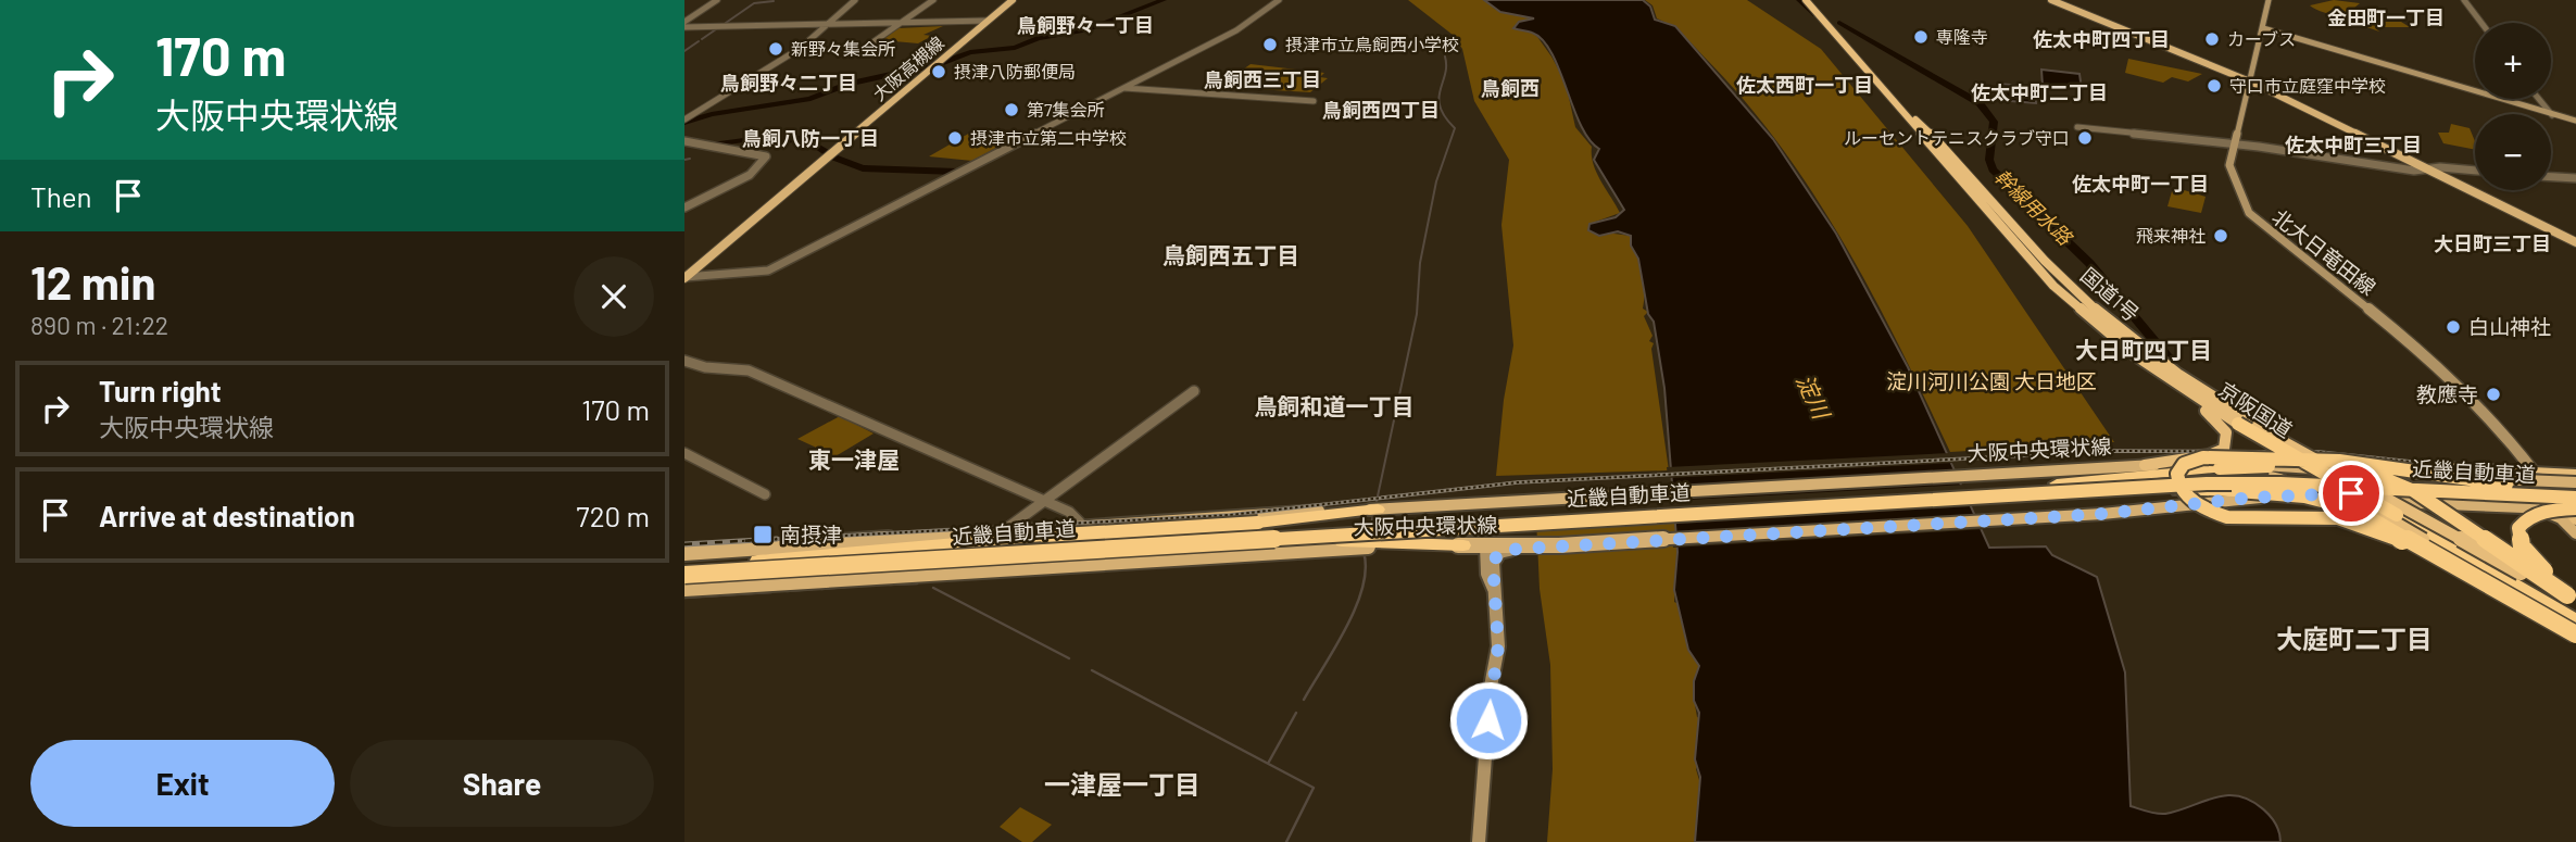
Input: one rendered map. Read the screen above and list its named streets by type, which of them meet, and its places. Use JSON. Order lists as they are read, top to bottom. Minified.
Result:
{"streets":{"highway":["国道1号","京阪国道","近畿自動車道"],"main road":["大阪高槻線","北大日竜田線","大阪中央環状線"]},"crossings":[["北大日竜田線","国道1号"],["国道1号","京阪国道"],["大阪中央環状線","近畿自動車道"]],"districts":["金田町一丁目","鳥飼野々一丁目","佐太中町四丁目","鳥飼西三丁目","鳥飼野々二丁目","佐太西町一丁目","鳥飼西","佐太中町二丁目","鳥飼西四丁目","鳥飼八防一丁目","佐太中町三丁目","佐太中町一丁目","大日町三丁目","鳥飼西五丁目","大日町四丁目","鳥飼和道一丁目","東一津屋","大庭町二丁目","一津屋一丁目"],"water":["幹線用水路","淀川"],"parks":["淀川河川公園 大日地区"],"places":{"other":["専隆寺","カーブス","摂津市立鳥飼西小学校","新野々集会所","摂津八防郵便局","守口市立庭窪中学校","第7集会所","摂津市立第二中学校","ルーセントテニスクラブ守口","飛来神社","白山神社","教應寺"],"transit":["南摂津"]},"page":{"turn":["170 m","大阪中央環状線"],"map_buttons":["+","−"],"then":"Then","heading":["12 min","890 m · 21:22"],"list":[{"name":"Turn right","note":"大阪中央環状線","value":"170 m"},{"name":"Arrive at destination","value":"720 m"}],"buttons":["Exit","Share"]}}
